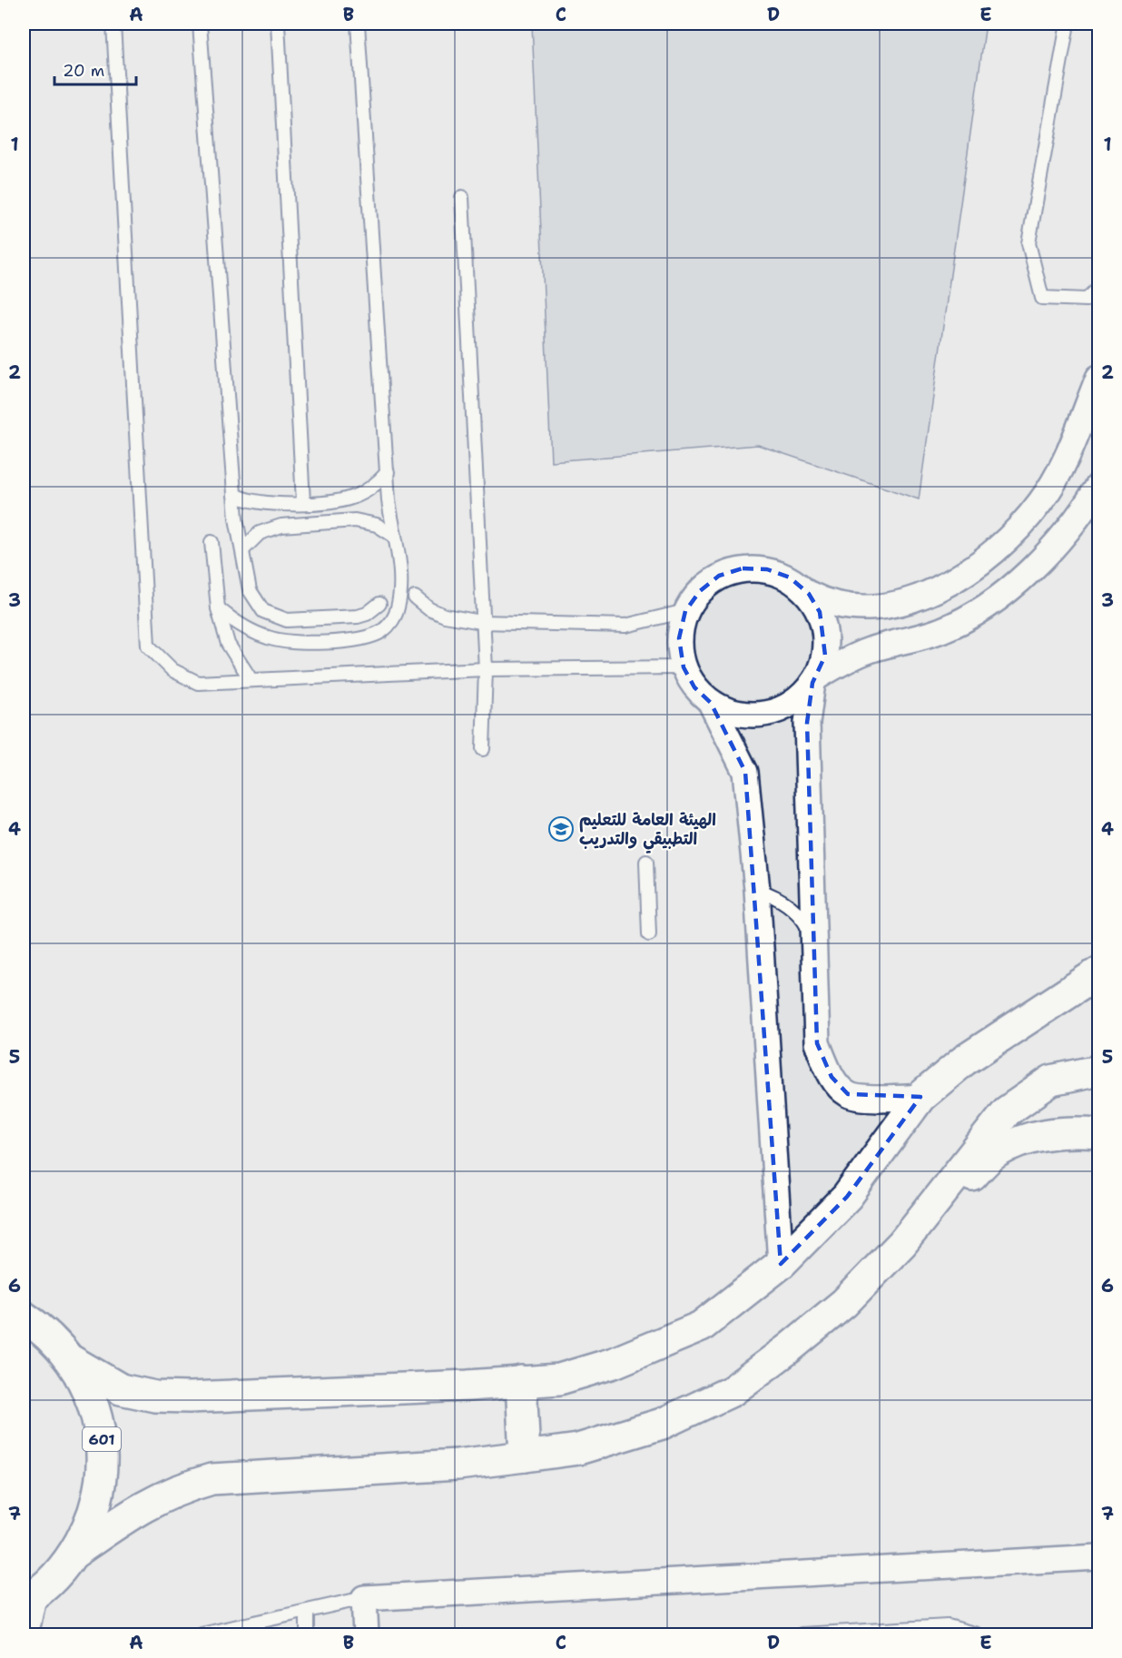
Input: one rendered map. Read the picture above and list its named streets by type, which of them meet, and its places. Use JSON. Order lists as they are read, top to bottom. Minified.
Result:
{"streets":{"street":["601"]},"places":{"school or university":["الهيئة العامة للتعليم التطبيقي والتدريب"]},"scale_bar":"20 m","grid":{"columns":["A","B","C","D","E"],"rows":["1","2","3","4","5","6","7"]}}
